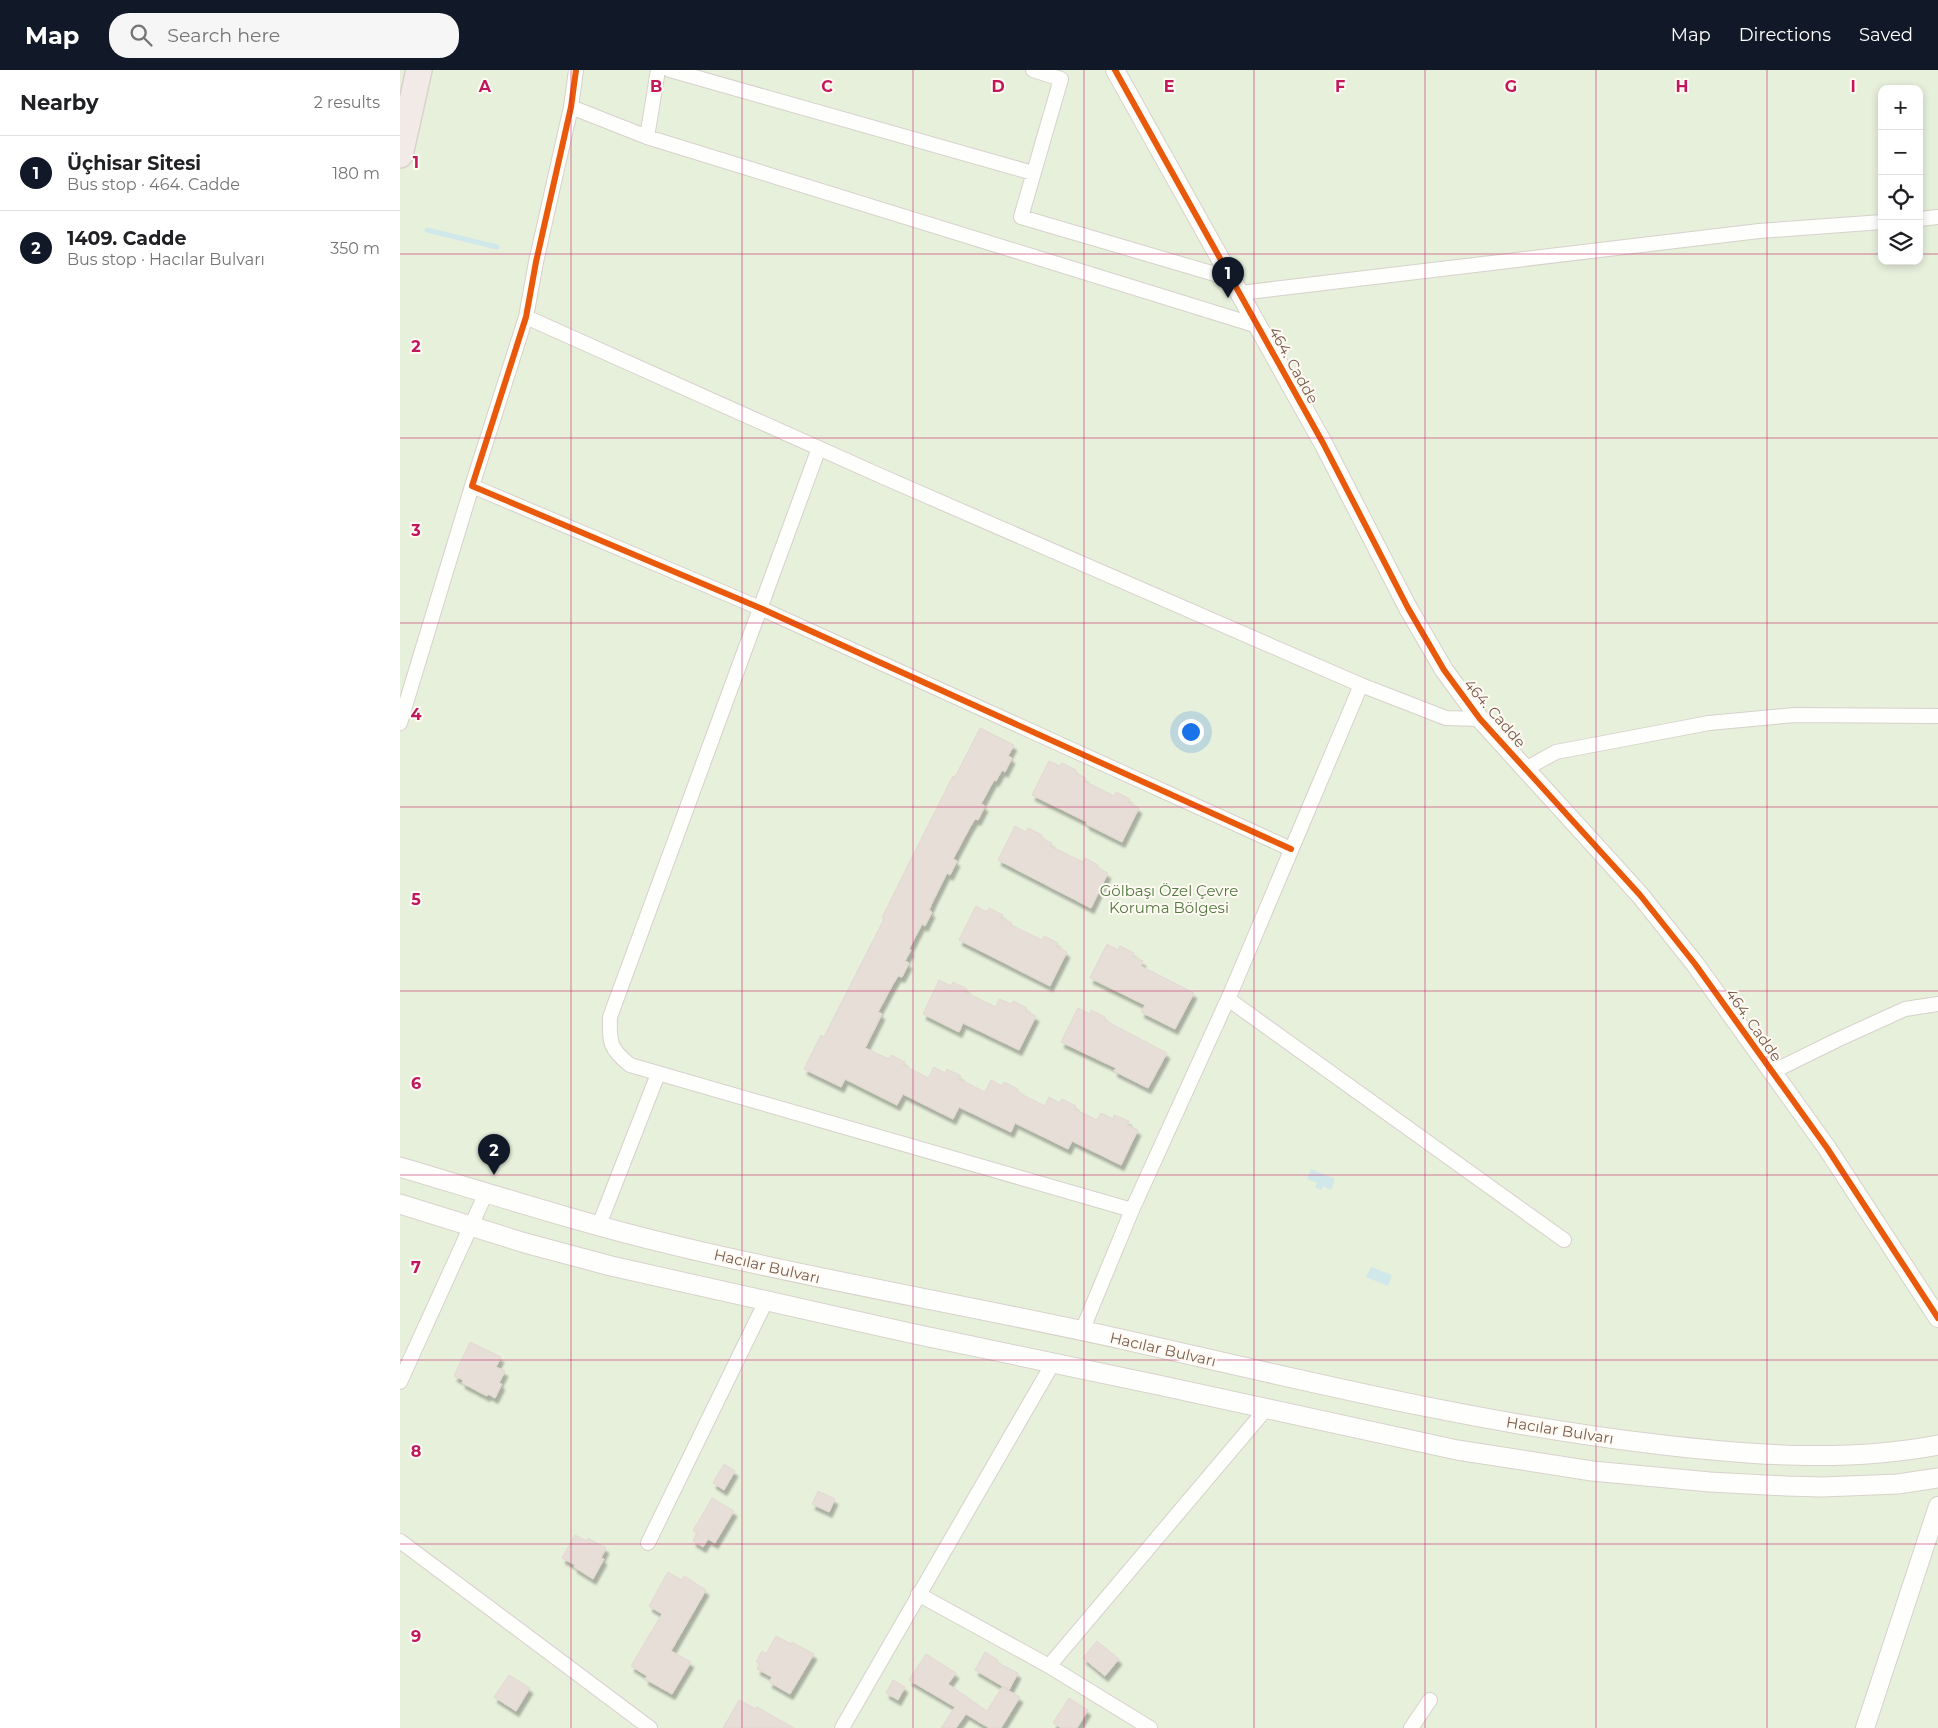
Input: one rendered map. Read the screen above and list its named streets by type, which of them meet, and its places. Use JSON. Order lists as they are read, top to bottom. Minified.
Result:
{"streets":{"main road":["Hacılar Bulvarı"],"street":["464. Cadde"]},"parks":["Gölbaşı Özel Çevre Koruma Bölgesi"],"page":{"header":"Map","search":"Search here","nav":["Map","Directions","Saved"],"heading":["Nearby","2 results"],"map_buttons":["+","−"],"list":[{"mark":"1","name":"Üçhisar Sitesi","note":"Bus stop · 464. Cadde","value":"180 m"},{"mark":"2","name":"1409. Cadde","note":"Bus stop · Hacılar Bulvarı","value":"350 m"}],"pins":["1","2"]},"grid":{"columns":["A","B","C","D","E","F","G","H","I"],"rows":["1","2","3","4","5","6","7","8","9"]}}
